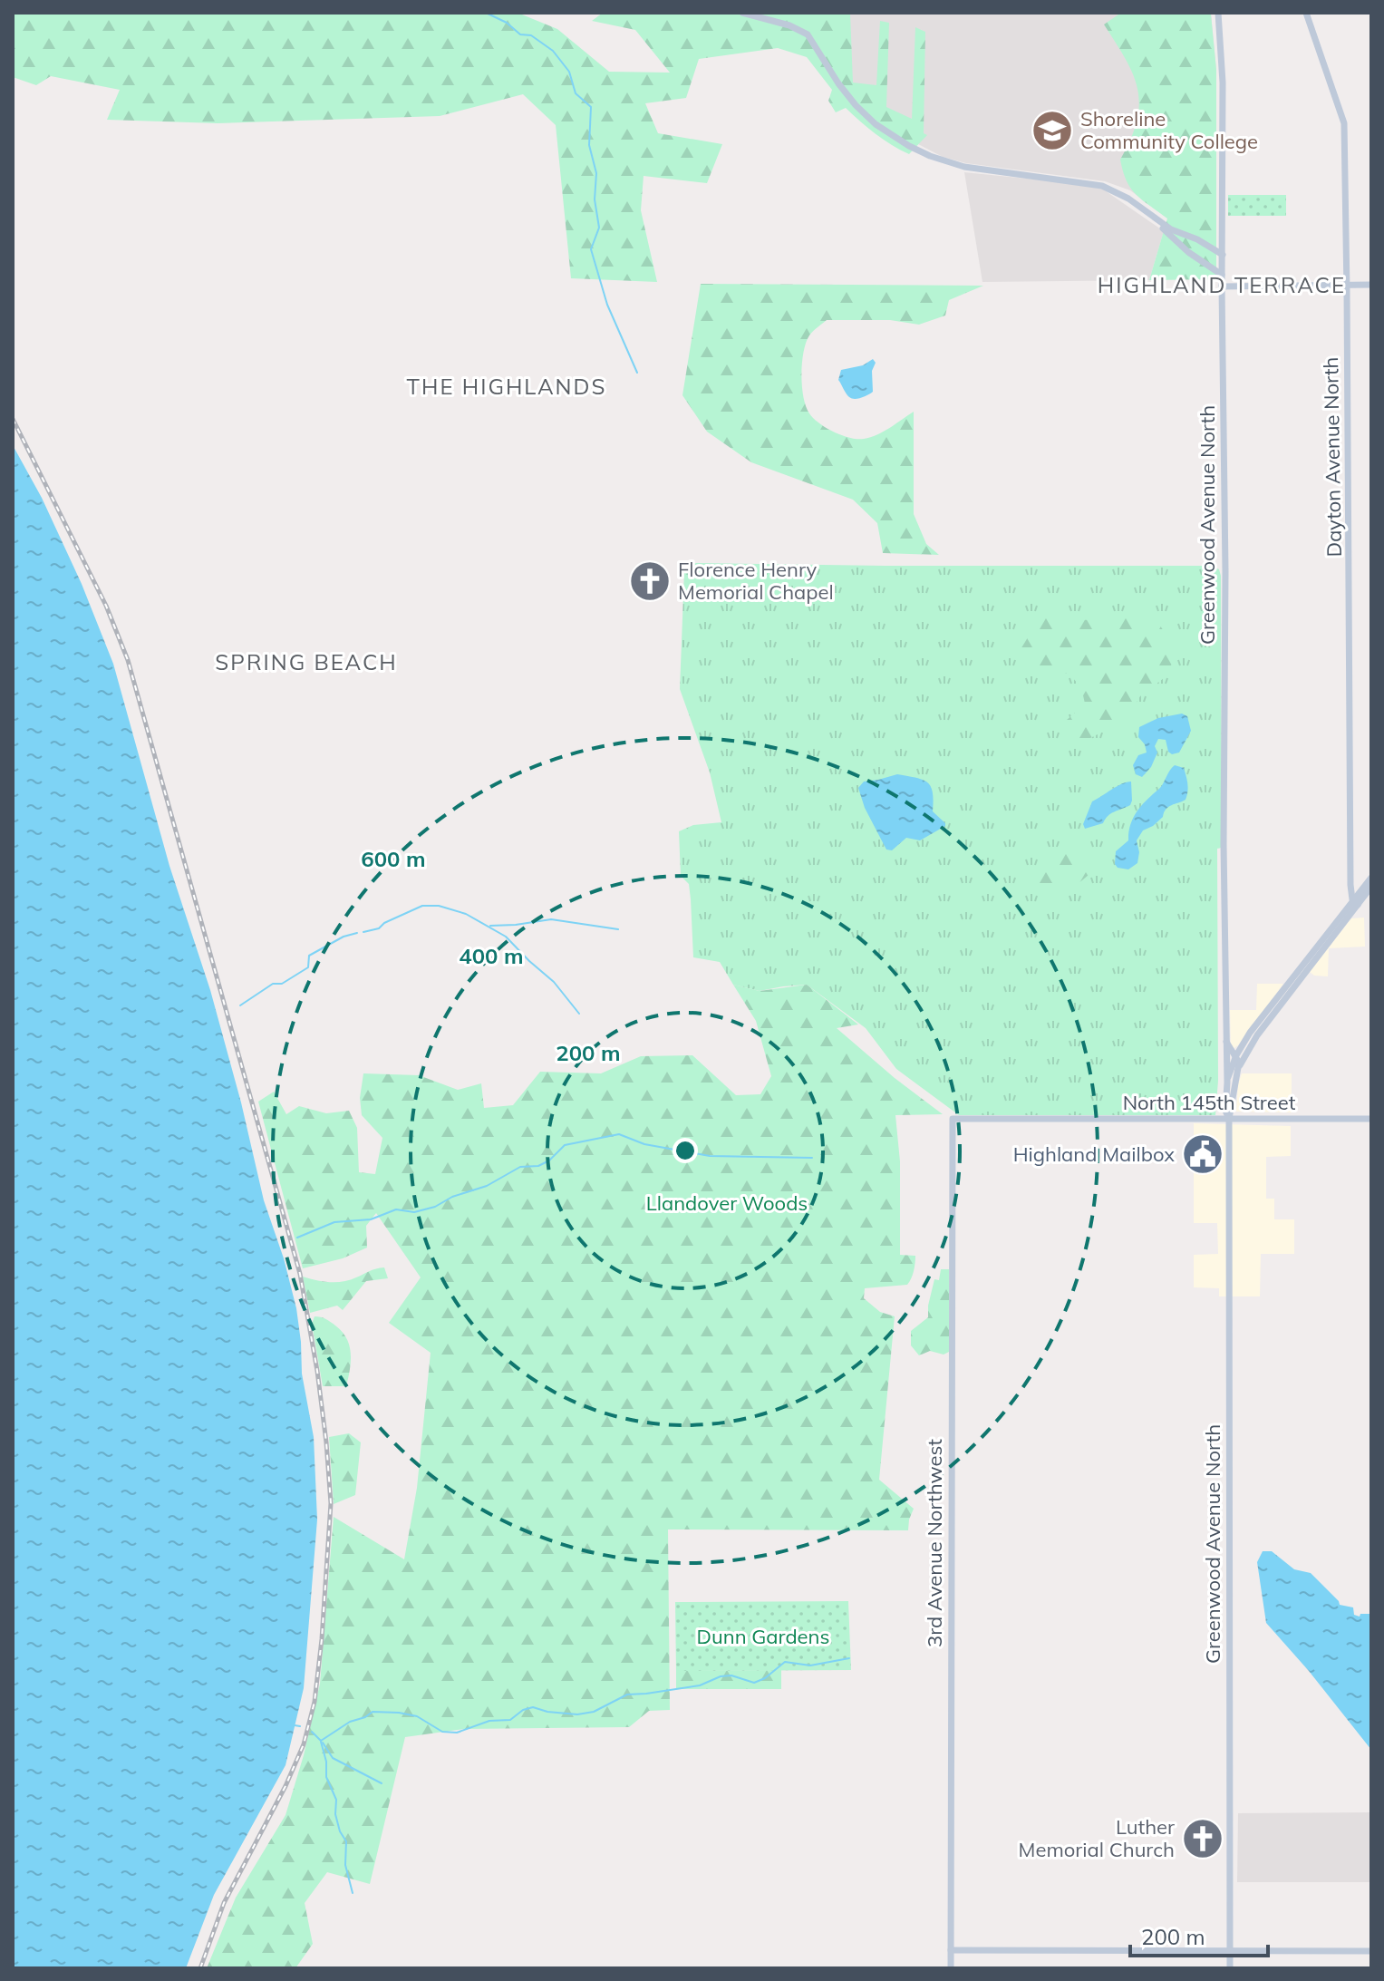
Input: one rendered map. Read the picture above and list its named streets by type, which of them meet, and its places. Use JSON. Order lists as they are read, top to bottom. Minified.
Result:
{"streets":{"street":["Dayton Avenue North","Greenwood Avenue North","North 145th Street","3rd Avenue Northwest"]},"crossings":[["Greenwood Avenue North","North 145th Street"],["North 145th Street","3rd Avenue Northwest"]],"districts":["HIGHLAND TERRACE","THE HIGHLANDS","SPRING BEACH"],"parks":["Llandover Woods","Dunn Gardens"],"places":{"school or university":["Shoreline Community College"],"church":["Florence Henry Memorial Chapel","Luther Memorial Church"],"public building":["Highland Mailbox"]},"scale_bar":"200 m","rings":["600 m","400 m","200 m"]}
